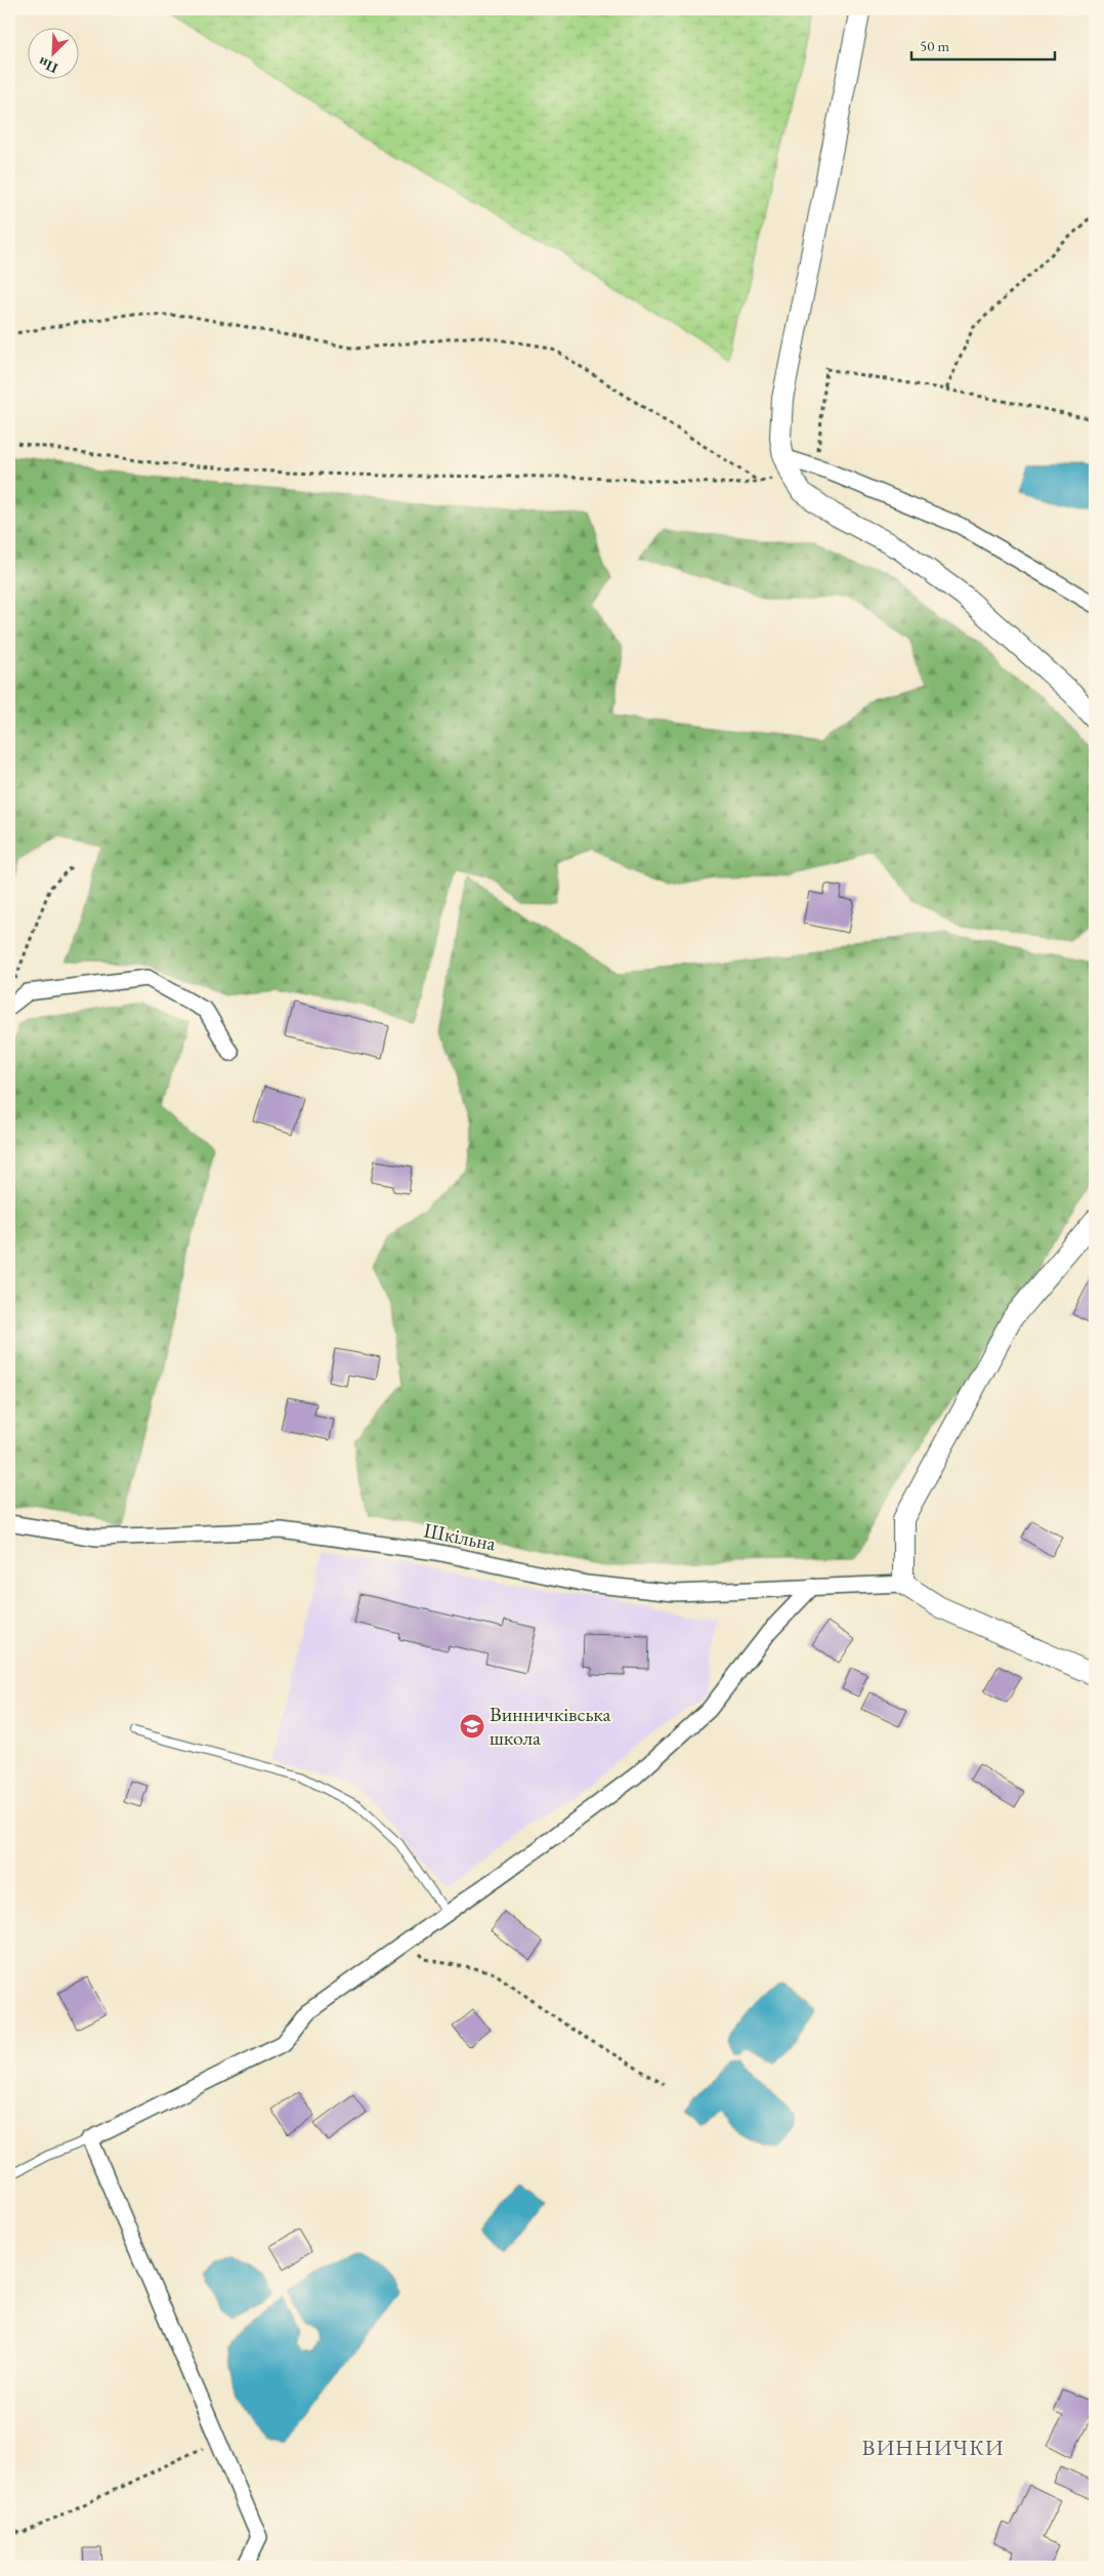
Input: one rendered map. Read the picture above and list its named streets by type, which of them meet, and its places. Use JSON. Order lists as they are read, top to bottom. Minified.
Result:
{"streets":{"street":["Шкільна"]},"districts":["ВИННИЧКИ"],"places":{"school or university":["Винничківська школа"]},"scale_bar":"50 m","north":"bottom left"}
